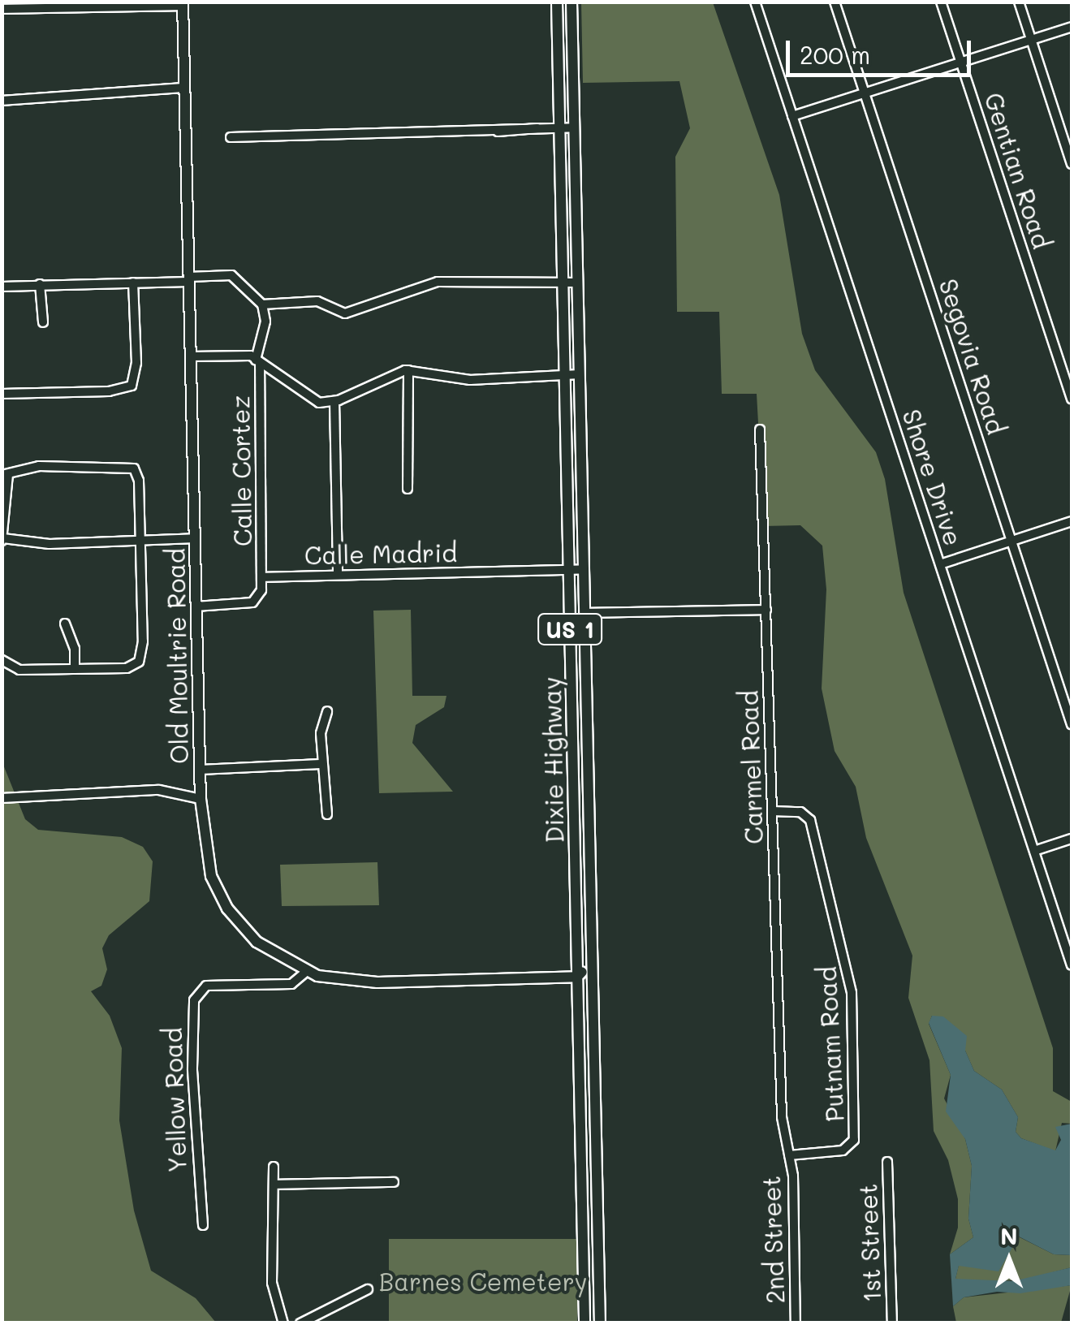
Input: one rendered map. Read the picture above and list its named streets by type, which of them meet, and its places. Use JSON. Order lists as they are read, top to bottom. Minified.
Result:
{"streets":{"main road":["US 1","Old Moultrie Road","Dixie Highway"],"street":["Gentian Road","Segovia Road","Calle Cortez","Shore Drive","Calle Madrid","Carmel Road","Putnam Road","Yellow Road","2nd Street","1st Street"]},"crossings":[["Calle Cortez","Calle Madrid"],["Calle Madrid","US 1"],["Calle Madrid","Dixie Highway"],["Old Moultrie Road","Dixie Highway"],["Old Moultrie Road","Yellow Road"],["Carmel Road","Putnam Road"],["Carmel Road","2nd Street"],["Putnam Road","2nd Street"]],"parks":["Barnes Cemetery"],"scale_bar":"200 m","north":"top"}
